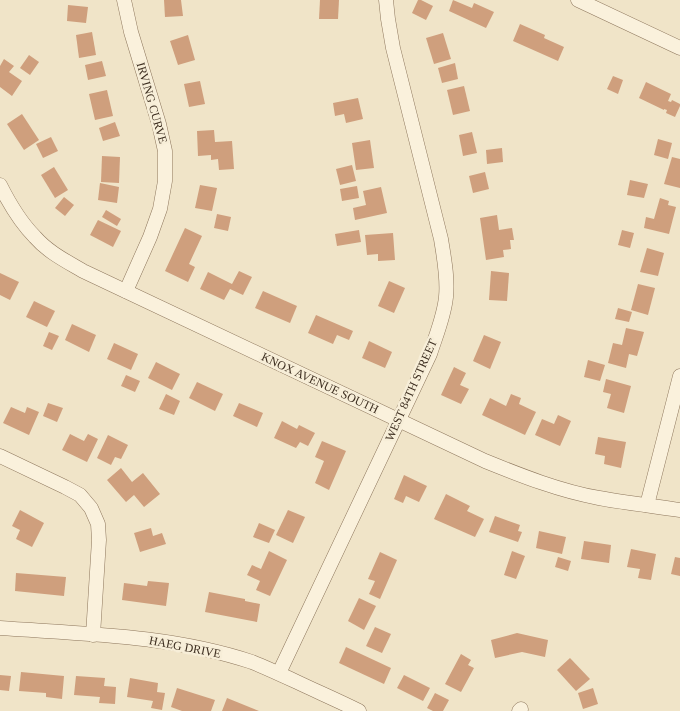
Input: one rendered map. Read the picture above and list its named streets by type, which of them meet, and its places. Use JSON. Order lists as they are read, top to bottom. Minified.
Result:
{"streets":{"street":["IRVING CURVE","KNOX AVENUE SOUTH","WEST 84TH STREET","HAEG DRIVE"]},"crossings":[["IRVING CURVE","KNOX AVENUE SOUTH"],["KNOX AVENUE SOUTH","WEST 84TH STREET"],["WEST 84TH STREET","HAEG DRIVE"]]}
